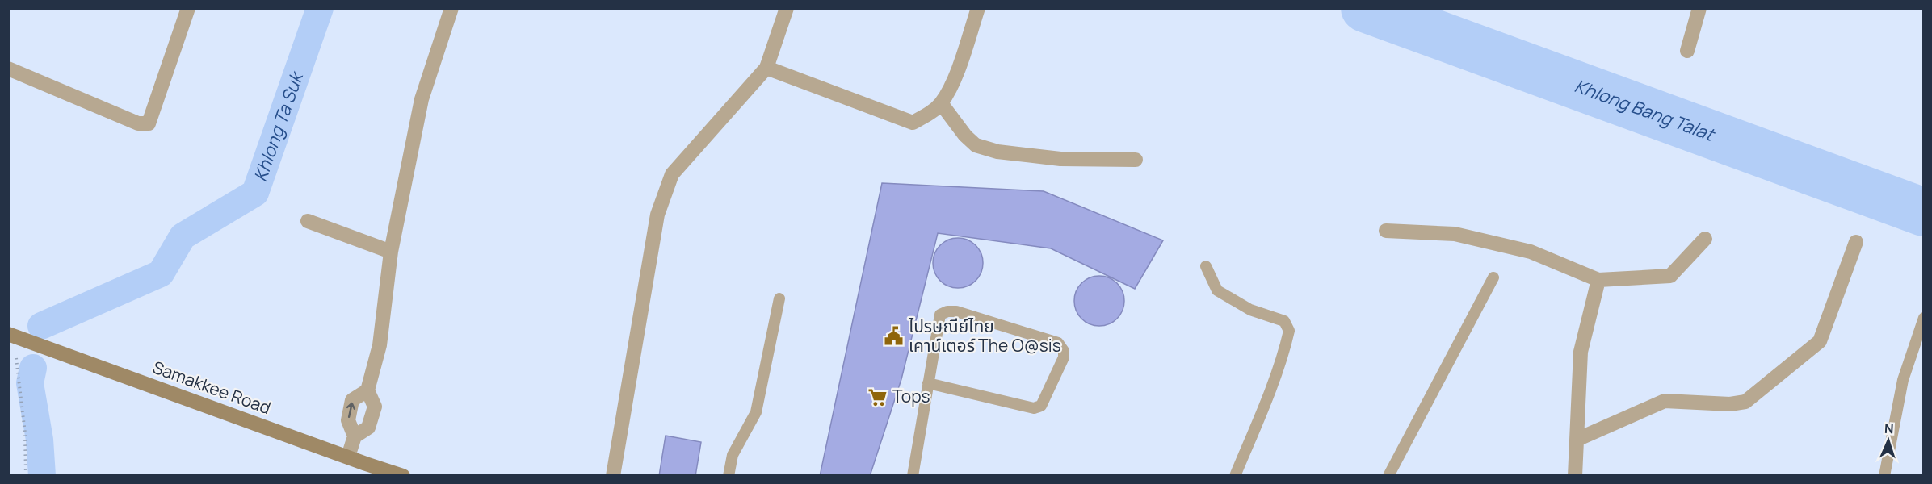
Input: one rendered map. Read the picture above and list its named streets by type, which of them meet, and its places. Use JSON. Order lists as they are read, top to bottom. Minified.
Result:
{"streets":{"main road":["Samakkee Road"]},"water":["Khlong Bang Talat","Khlong Ta Suk"],"places":{"public building":["ไปรษณีย์ไทย เคาน์เตอร์ The O@sis"],"supermarket":["Tops"]},"north":"top"}
